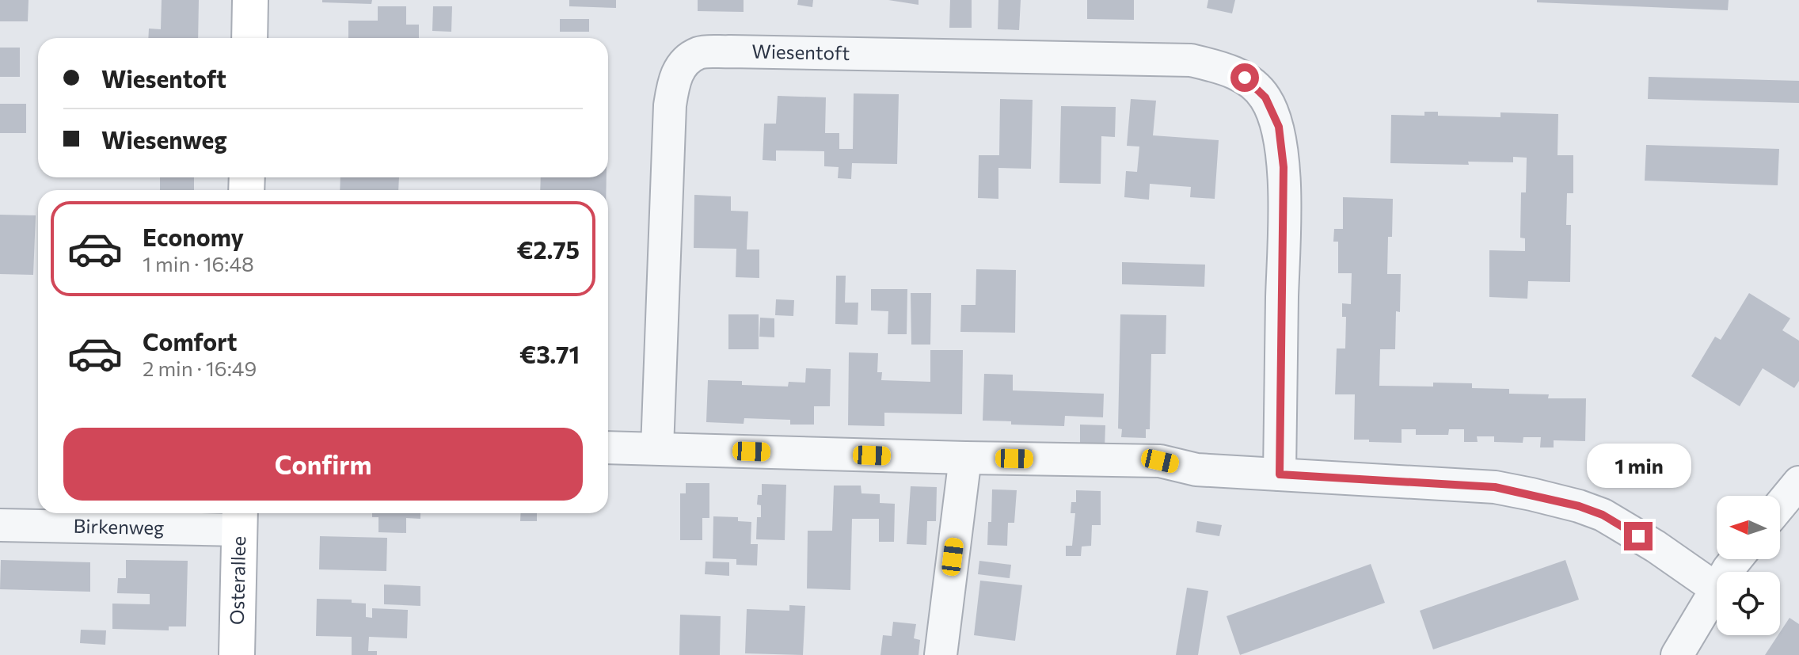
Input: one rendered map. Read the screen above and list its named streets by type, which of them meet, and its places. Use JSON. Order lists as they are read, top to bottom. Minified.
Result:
{"streets":{"street":["Wiesentoft","Birkenweg","Osterallee"]},"crossings":[["Birkenweg","Osterallee"]],"north":"left","page":{"banner":["Wiesentoft","Wiesenweg"],"list":[{"name":"Economy","note":"1 min · 16:48","value":"€2.75"},{"name":"Comfort","note":"2 min · 16:49","value":"€3.71"}],"buttons":"Confirm","bubble":"1 min"}}
